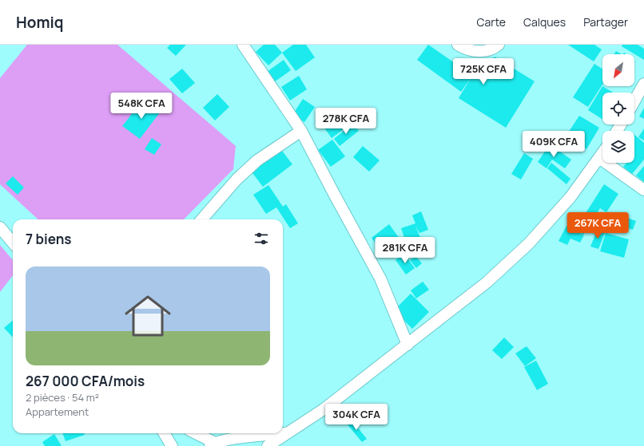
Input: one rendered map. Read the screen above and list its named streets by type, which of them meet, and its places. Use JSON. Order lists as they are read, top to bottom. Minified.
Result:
{"north":"bottom left","page":{"header":"Homiq","nav":["Carte","Calques","Partager"],"price":["725K CFA","548K CFA","278K CFA","409K CFA","267K CFA","281K CFA","304K CFA"],"heading":"7 biens","list":[{"name":"267 000 CFA/mois","note":"2 pièces · 54 m² · Appartement"}]}}
